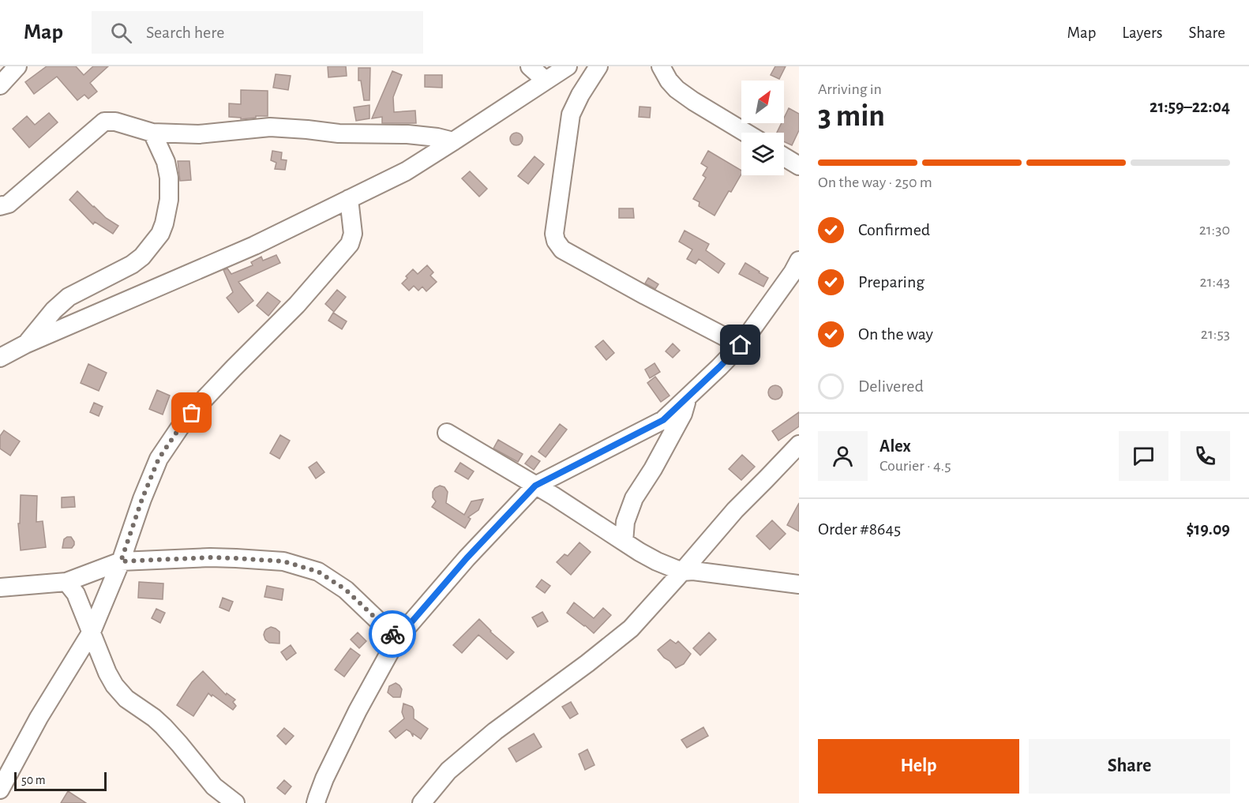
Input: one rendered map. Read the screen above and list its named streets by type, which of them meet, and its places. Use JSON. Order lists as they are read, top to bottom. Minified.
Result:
{"scale_bar":"50 m","north":"top right","page":{"header":"Map","search":"Search here","nav":["Map","Layers","Share"],"heading":["3 min","Arriving in","21:59–22:04"],"panel":["Alex","Courier · 4.5","Order #8645","$19.09"],"bar":"On the way · 250 m","list":[["Confirmed","21:30"],["Preparing","21:43"],["On the way","21:53"],"Delivered"],"buttons":["Help","Share"],"scale":"50 m"}}
